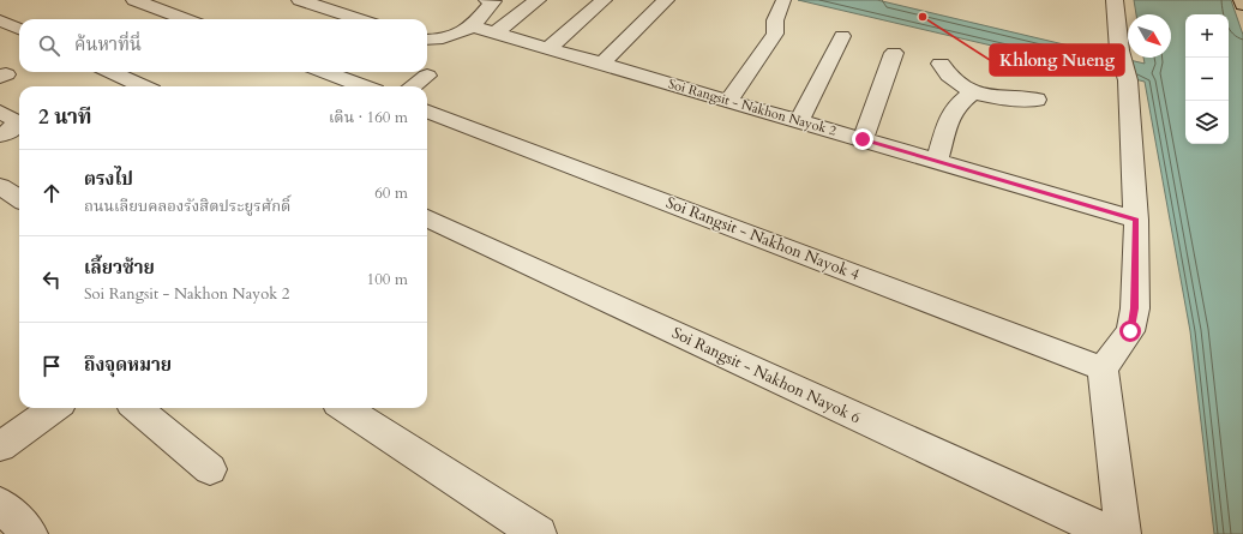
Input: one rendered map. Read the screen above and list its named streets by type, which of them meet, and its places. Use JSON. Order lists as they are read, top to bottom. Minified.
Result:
{"streets":{"street":["Soi Rangsit - Nakhon Nayok 2","Soi Rangsit - Nakhon Nayok 4","Soi Rangsit - Nakhon Nayok 6"]},"places":["Khlong Nueng"],"north":"bottom right","page":{"map_buttons":["+","−"],"search":"ค้นหาที่นี่","heading":["2 นาที","เดิน · 160 m"],"list":[["ตรงไป","ถนนเลียบคลองรังสิตประยูรศักดิ์","60 m"],["เลี้ยวซ้าย","Soi Rangsit - Nakhon Nayok 2","100 m"],"ถึงจุดหมาย"]}}
